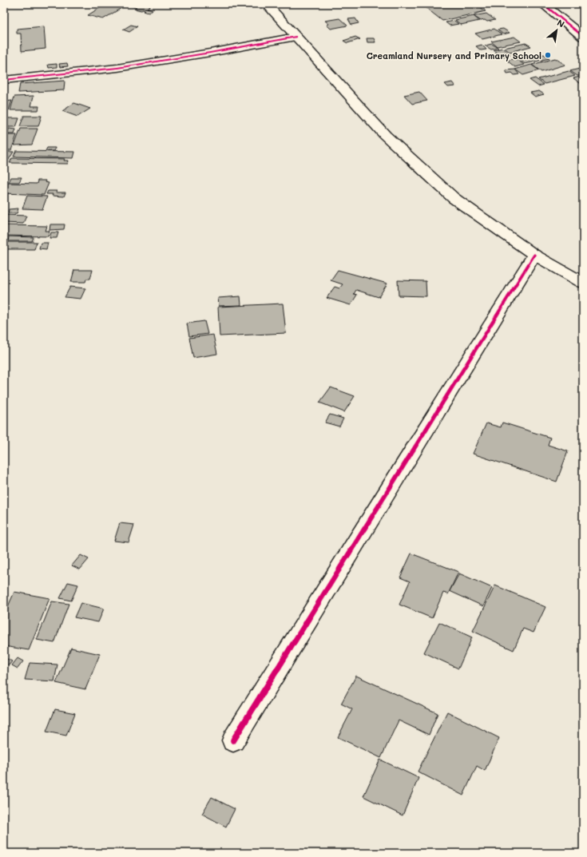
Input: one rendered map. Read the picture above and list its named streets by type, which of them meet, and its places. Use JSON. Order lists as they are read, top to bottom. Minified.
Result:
{"places":["Creamland Nursery and Primary School"],"north":"top right"}
